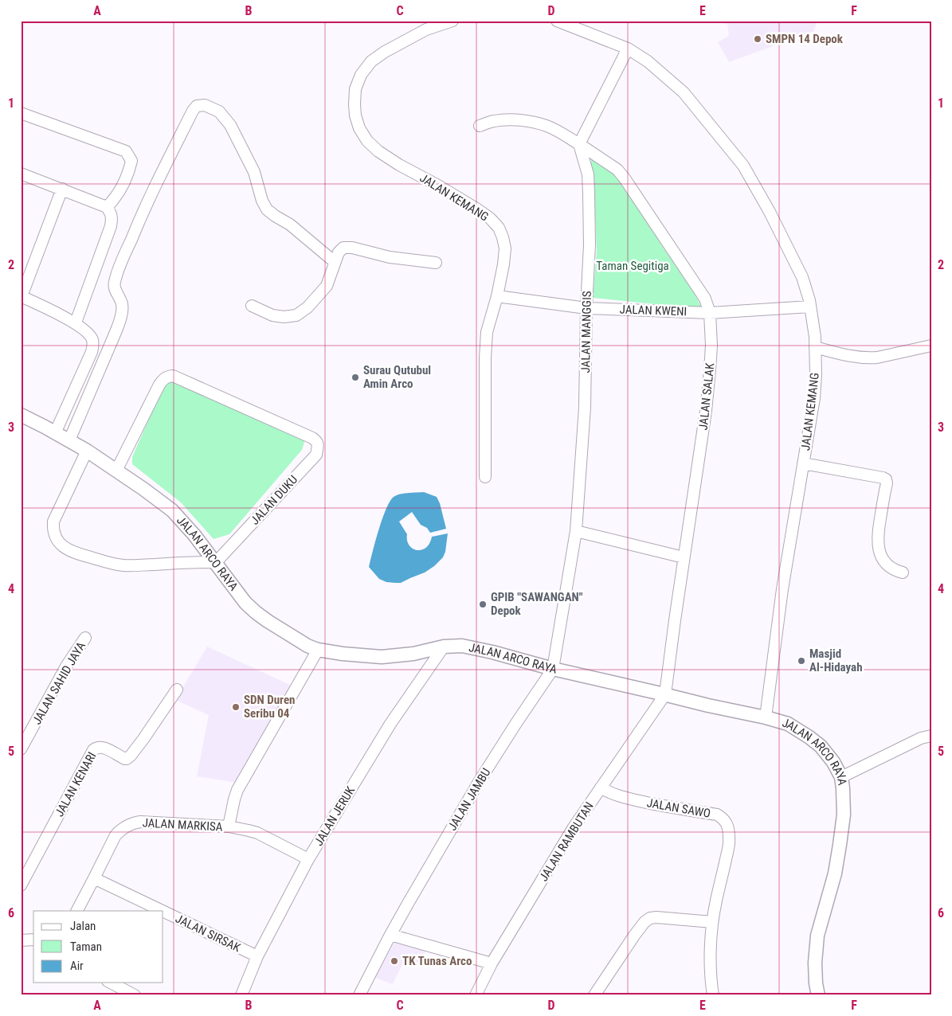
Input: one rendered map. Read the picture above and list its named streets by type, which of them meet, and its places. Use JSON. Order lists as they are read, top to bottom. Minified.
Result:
{"streets":{"main road":["JALAN ARCO RAYA"],"street":["JALAN KEMANG","JALAN KWENI","JALAN MANGGIS","JALAN SALAK","JALAN DUKU","JALAN SAHID JAYA","JALAN KENARI","JALAN JAMBU","JALAN SAWO","JALAN JERUK","JALAN MARKISA","JALAN RAMBUTAN","JALAN SIRSAK"]},"crossings":[["JALAN KEMANG","JALAN KWENI"],["JALAN KEMANG","JALAN ARCO RAYA"],["JALAN KWENI","JALAN MANGGIS"],["JALAN KWENI","JALAN SALAK"],["JALAN MANGGIS","JALAN SALAK"],["JALAN MANGGIS","JALAN ARCO RAYA"],["JALAN MANGGIS","JALAN JAMBU"],["JALAN SALAK","JALAN ARCO RAYA"],["JALAN SALAK","JALAN RAMBUTAN"],["JALAN DUKU","JALAN ARCO RAYA"],["JALAN ARCO RAYA","JALAN JAMBU"],["JALAN ARCO RAYA","JALAN JERUK"],["JALAN ARCO RAYA","JALAN RAMBUTAN"],["JALAN SAWO","JALAN RAMBUTAN"],["JALAN JERUK","JALAN MARKISA"],["JALAN JERUK","JALAN SIRSAK"],["JALAN MARKISA","JALAN SIRSAK"]],"parks":["Taman Segitiga"],"places":["SMPN 14 Depok","Surau Qutubul Amin Arco","GPIB \"SAWANGAN\" Depok","Masjid Al-Hidayah","SDN Duren Seribu 04","TK Tunas Arco"],"legend":["Jalan","Taman","Air"],"grid":{"columns":["A","B","C","D","E","F"],"rows":["1","2","3","4","5","6"]}}
